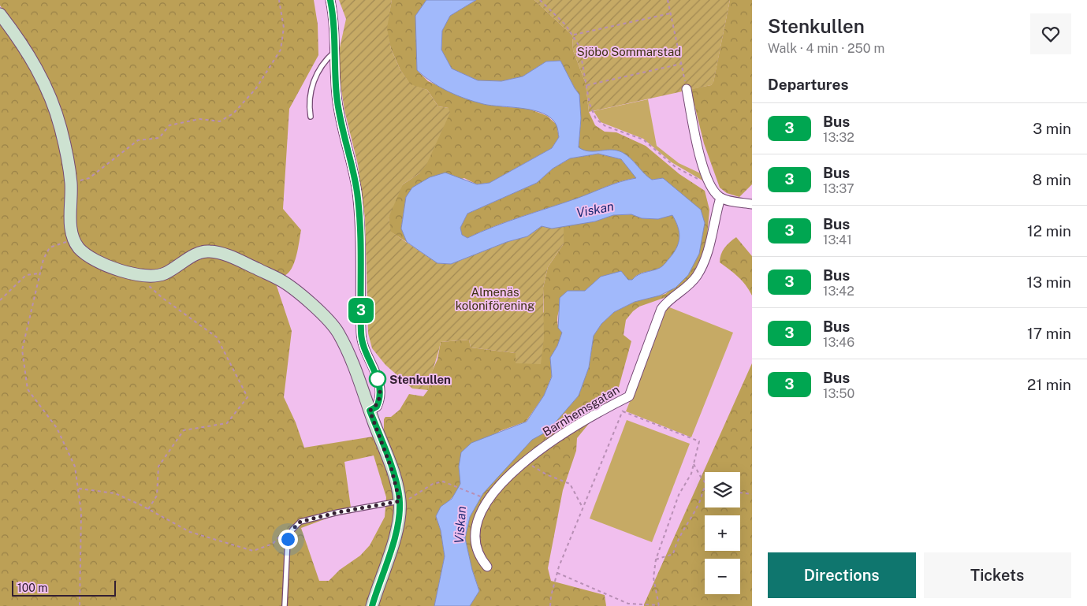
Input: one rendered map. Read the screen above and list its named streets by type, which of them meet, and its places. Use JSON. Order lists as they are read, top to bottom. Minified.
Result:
{"streets":{"street":["Barnhemsgatan"]},"water":["Viskan"],"parks":["Sjöbo Sommarstad","Almenäs koloniförening"],"places":["Stenkullen"],"lines":["bus line 3"],"scale_bar":"100 m","page":{"on_map":"3","heading":[["Stenkullen","Walk · 4 min · 250 m"],"Departures"],"list":[{"mark":"3","name":"Bus","note":"13:32","value":"3 min"},{"mark":"3","name":"Bus","note":"13:37","value":"8 min"},{"mark":"3","name":"Bus","note":"13:41","value":"12 min"},{"mark":"3","name":"Bus","note":"13:42","value":"13 min"},{"mark":"3","name":"Bus","note":"13:46","value":"17 min"},{"mark":"3","name":"Bus","note":"13:50","value":"21 min"}],"map_buttons":["+","−"],"buttons":["Directions","Tickets"],"scale":"100 m"}}
